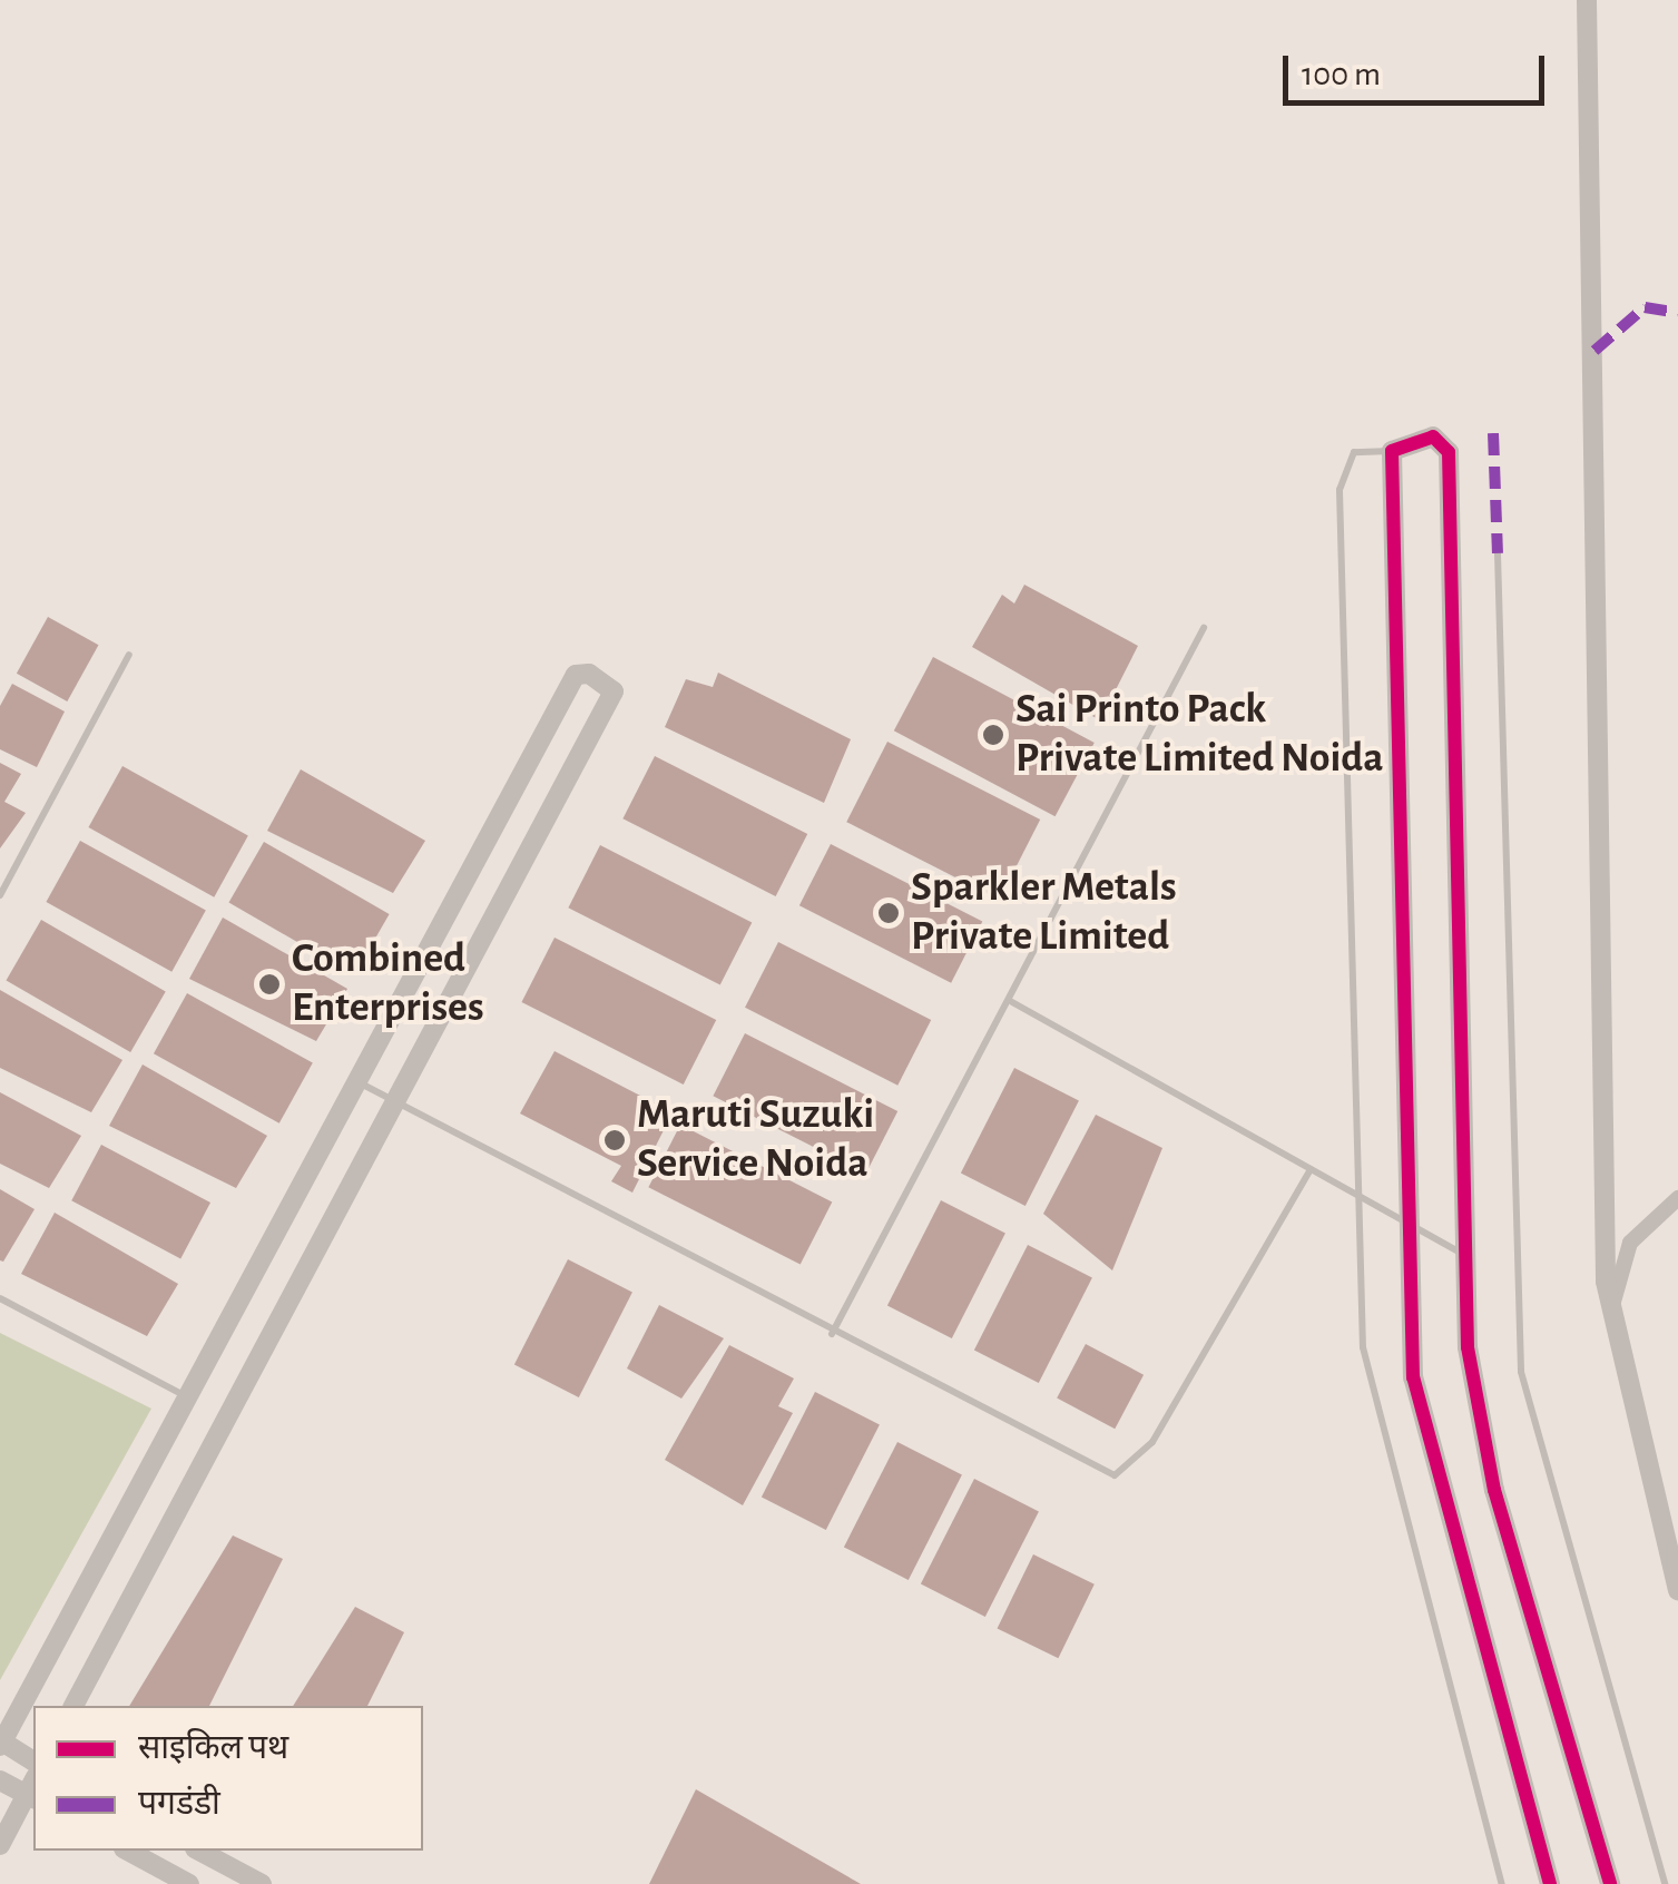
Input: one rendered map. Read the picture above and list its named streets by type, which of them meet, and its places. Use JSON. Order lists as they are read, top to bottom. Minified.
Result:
{"places":["Sai Printo Pack Private Limited Noida","Sparkler Metals Private Limited","Combined Enterprises","Maruti Suzuki Service Noida"],"legend":["साइकिल पथ","पगडंडी"],"scale_bar":"100 m"}
